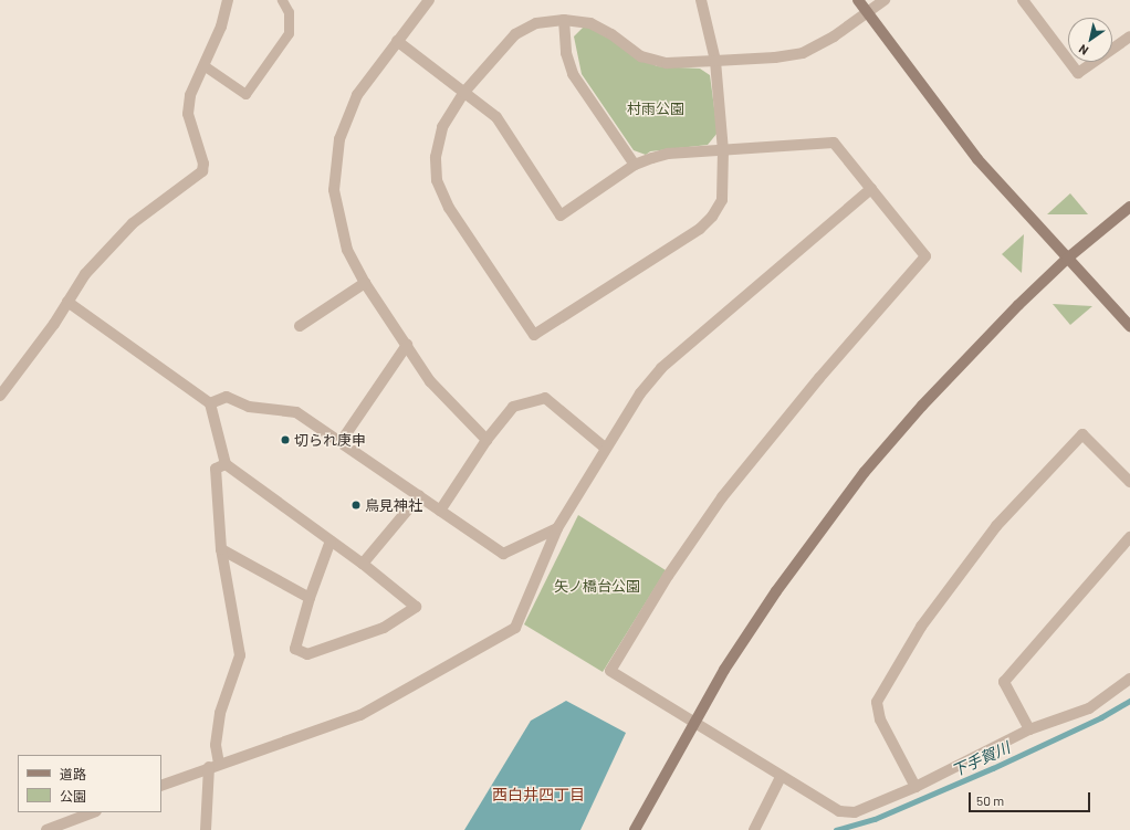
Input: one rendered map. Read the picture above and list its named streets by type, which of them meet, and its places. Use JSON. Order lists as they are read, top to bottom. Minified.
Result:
{"districts":["西白井四丁目"],"water":["下手賀川"],"parks":["村雨公園","矢ノ橋台公園"],"places":["切られ庚申","鳥見神社"],"legend":["道路","公園"],"scale_bar":"50 m","north":"bottom left"}
